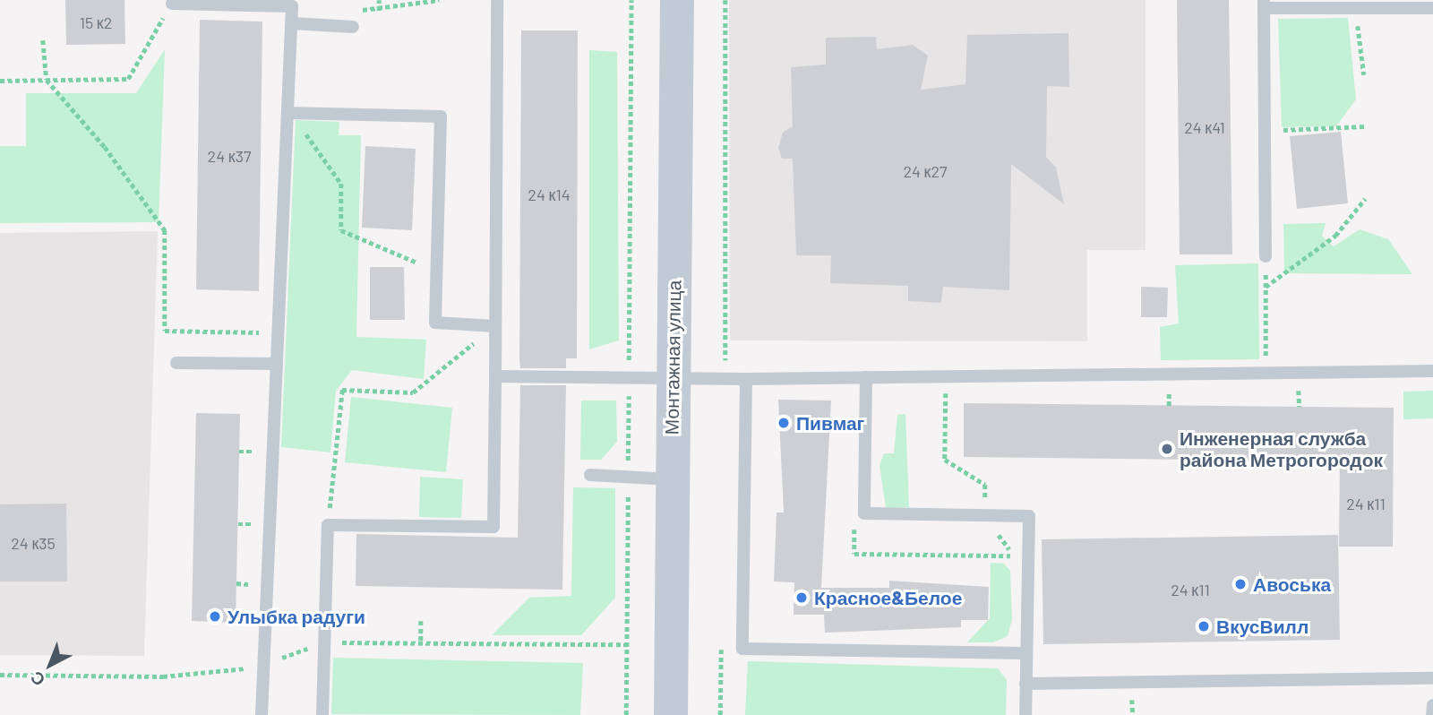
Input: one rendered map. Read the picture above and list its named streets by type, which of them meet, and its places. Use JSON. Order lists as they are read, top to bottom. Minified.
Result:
{"streets":{"street":["Монтажная улица"]},"places":["Пивмаг","Инженерная служба района Метрогородок","Авоська","Красное&Белое","Улыбка радуги","ВкусВилл"],"house_numbers":["15 к2","24 к41","24 к37","24 к27","24 к14","24 к11","24 к35","24 к11"],"north":"bottom left"}
